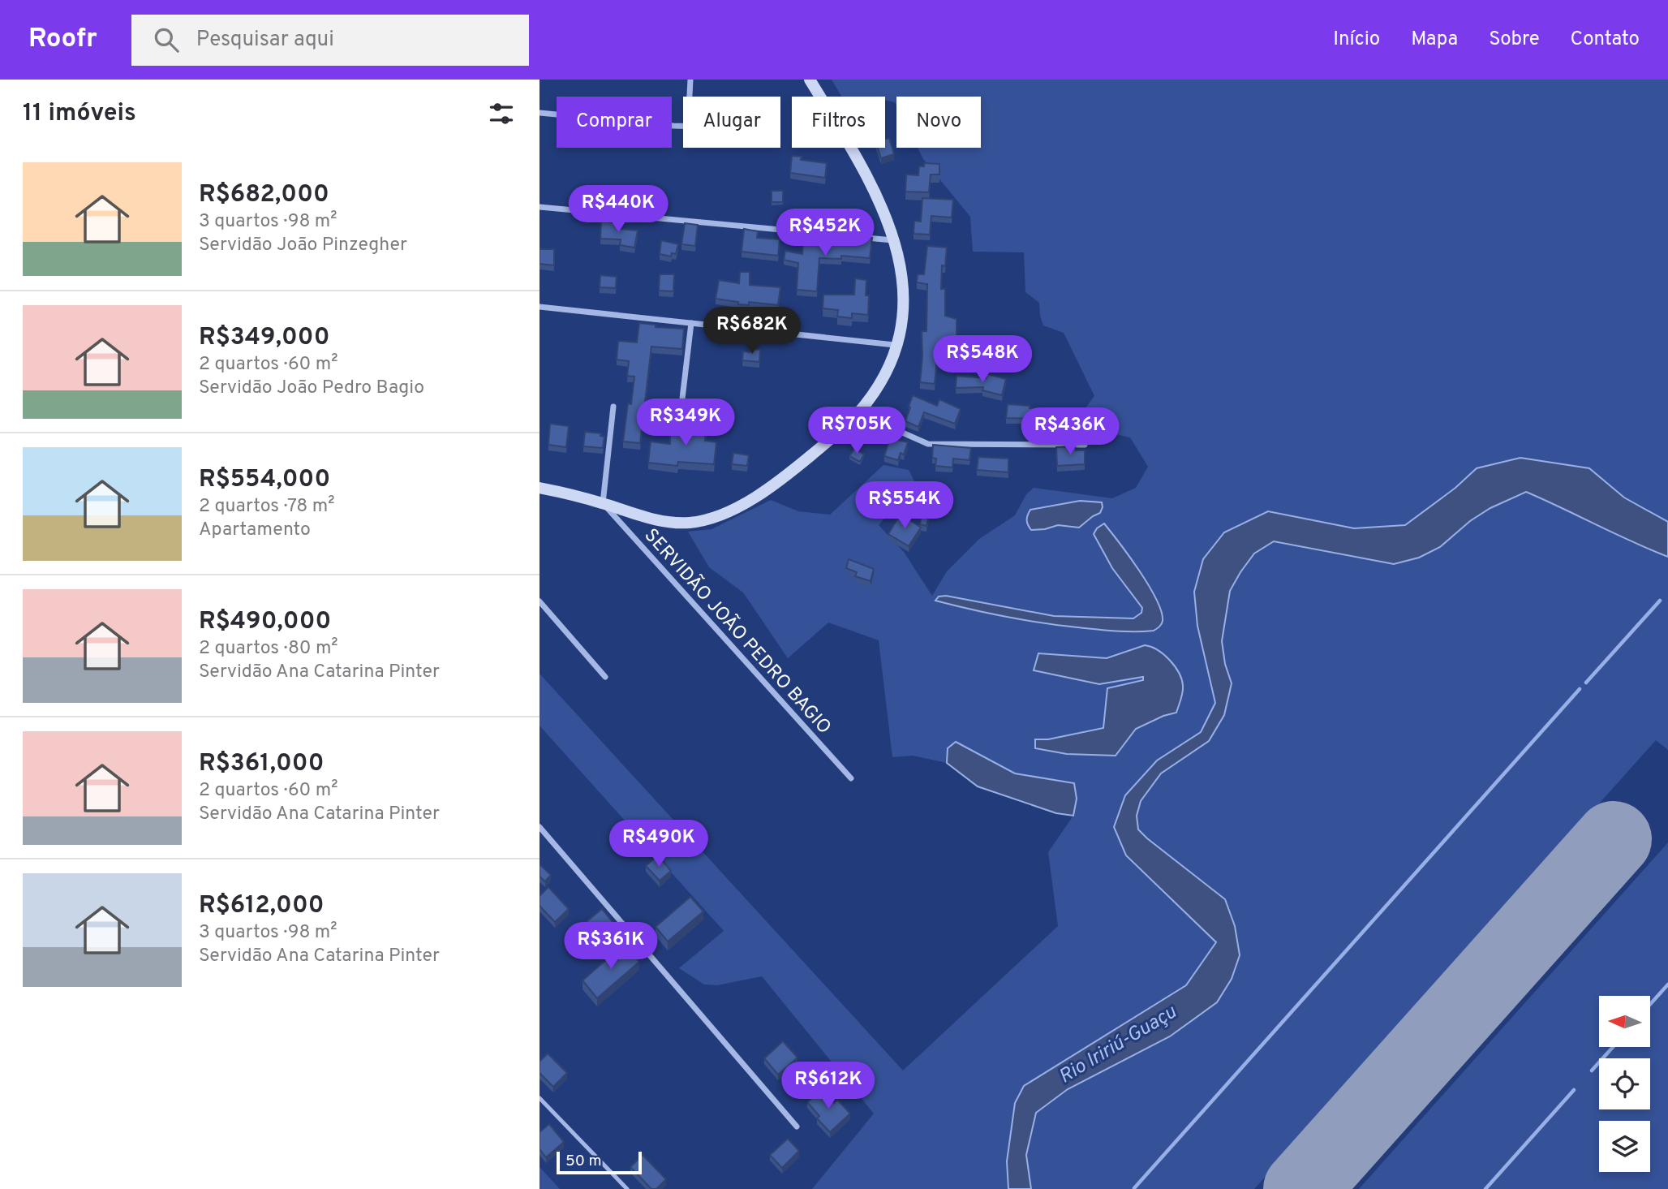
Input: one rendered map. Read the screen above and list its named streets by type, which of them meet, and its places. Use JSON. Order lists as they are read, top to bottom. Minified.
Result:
{"streets":{"street":["SERVIDÃO JOÃO PEDRO BAGIO"]},"water":["Rio Iririú-Guaçu"],"scale_bar":"50 m","north":"left","page":{"header":"Roofr","search":"Pesquisar aqui","nav":["Início","Mapa","Sobre","Contato"],"heading":"11 imóveis","chip":["Comprar","Alugar","Filtros","Novo"],"list":[{"name":"R$682,000","note":"3 quartos · 98 m² · Servidão João Pinzegher"},{"name":"R$349,000","note":"2 quartos · 60 m² · Servidão João Pedro Bagio"},{"name":"R$554,000","note":"2 quartos · 78 m² · Apartamento"},{"name":"R$490,000","note":"2 quartos · 80 m² · Servidão Ana Catarina Pinter"},{"name":"R$361,000","note":"2 quartos · 60 m² · Servidão Ana Catarina Pinter"},{"name":"R$612,000","note":"3 quartos · 98 m² · Servidão Ana Catarina Pinter"}],"price":["R$440K","R$452K","R$682K","R$548K","R$349K","R$705K","R$436K","R$554K","R$490K","R$361K","R$612K"],"scale":"50 m"}}
